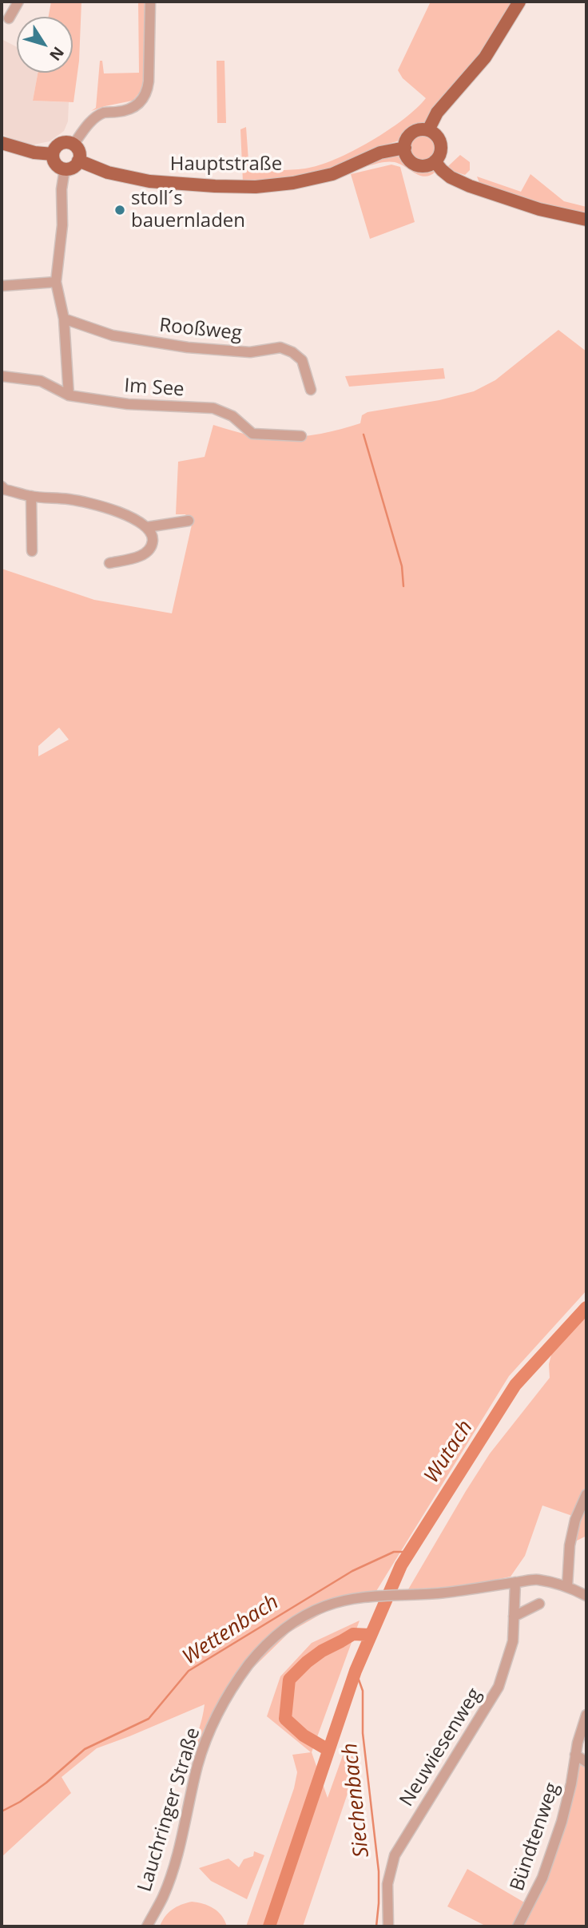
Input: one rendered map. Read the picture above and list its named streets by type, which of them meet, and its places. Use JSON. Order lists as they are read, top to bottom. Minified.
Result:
{"streets":{"main road":["Hauptstraße"],"street":["Rooßweg","Im See","Neuwiesenweg","Lauchringer Straße","Bündtenweg"]},"crossings":[["Neuwiesenweg","Lauchringer Straße"]],"water":["Wutach","Wettenbach","Siechenbach"],"places":["stoll´s bauernladen"],"north":"bottom right"}
